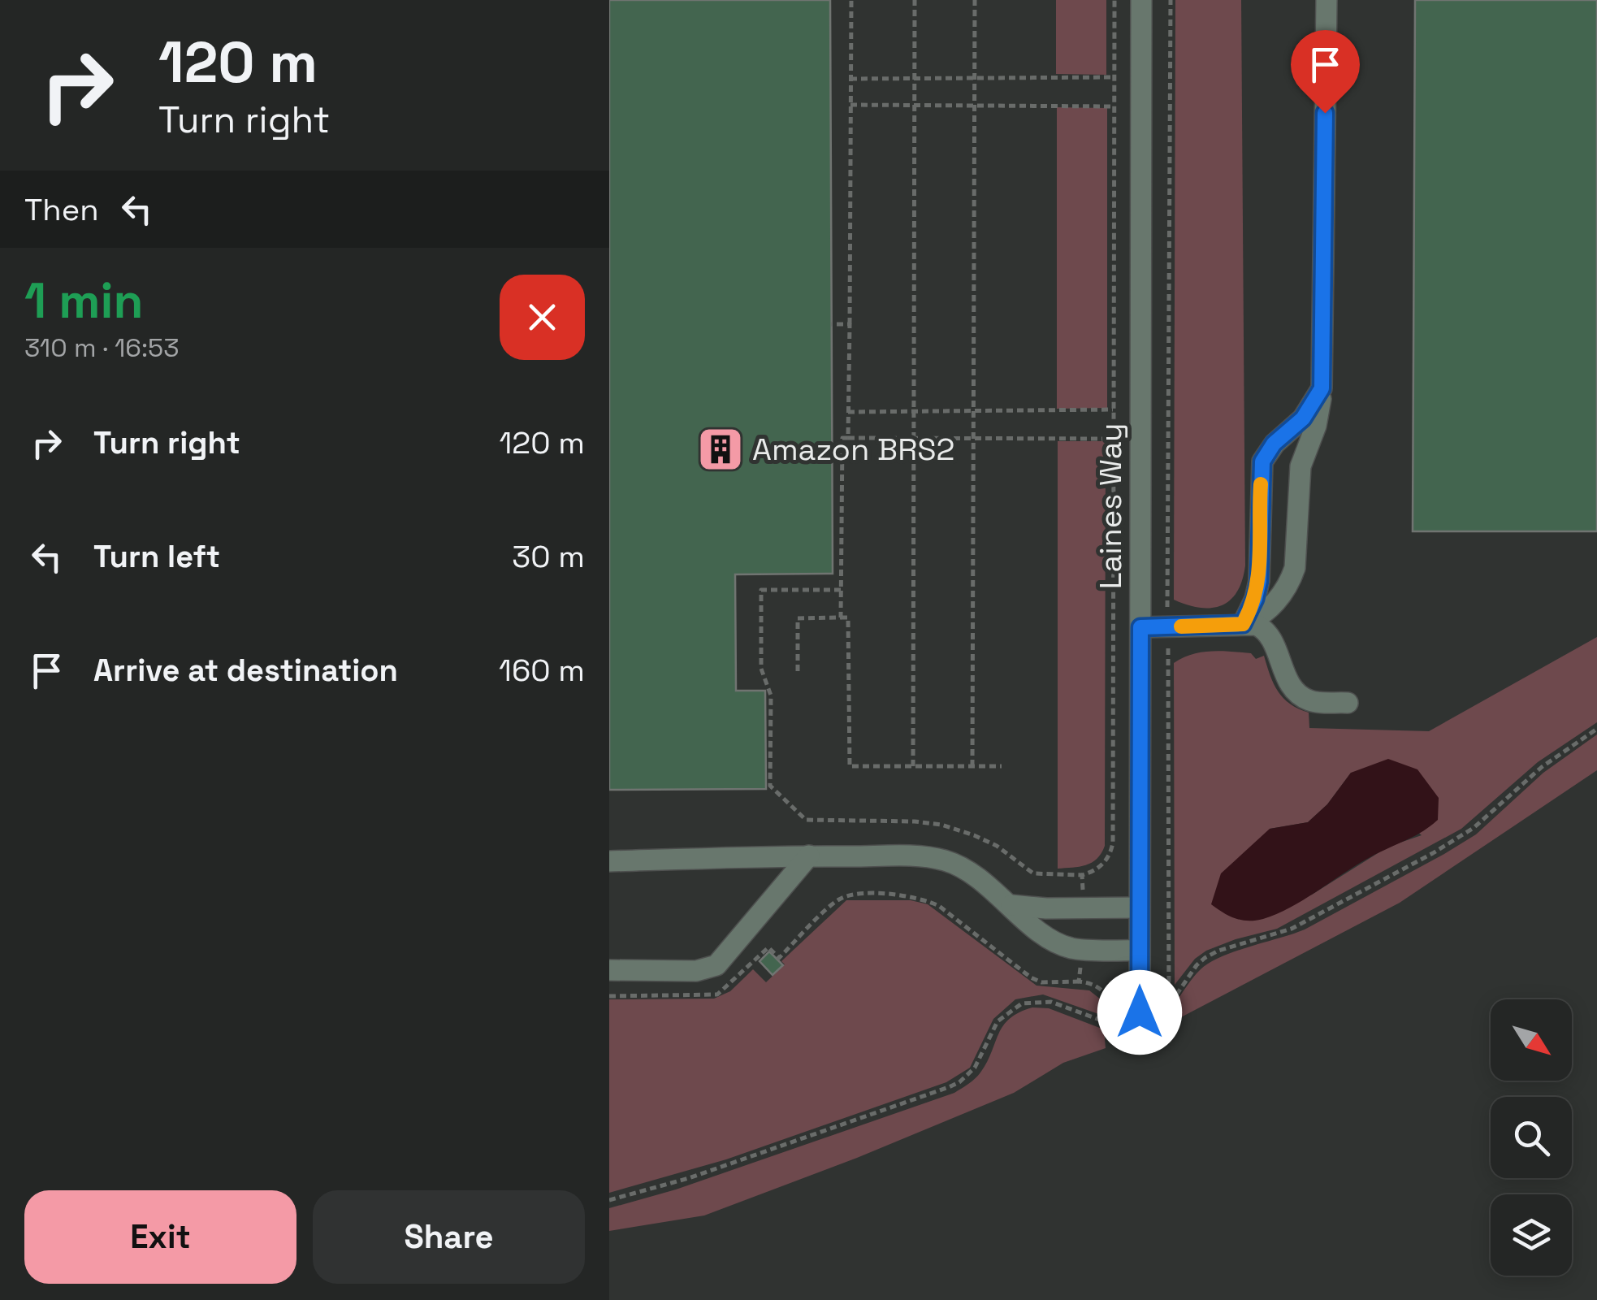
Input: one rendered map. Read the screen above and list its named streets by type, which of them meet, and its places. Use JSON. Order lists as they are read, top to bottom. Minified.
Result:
{"streets":{"street":["Laines Way"]},"places":{"building":["Amazon BRS2"]},"north":"bottom right","page":{"turn":["120 m","Turn right"],"then":"Then","heading":["1 min","310 m · 16:53"],"list":[{"name":"Turn right","value":"120 m"},{"name":"Turn left","value":"30 m"},{"name":"Arrive at destination","value":"160 m"}],"buttons":["Exit","Share"]}}
